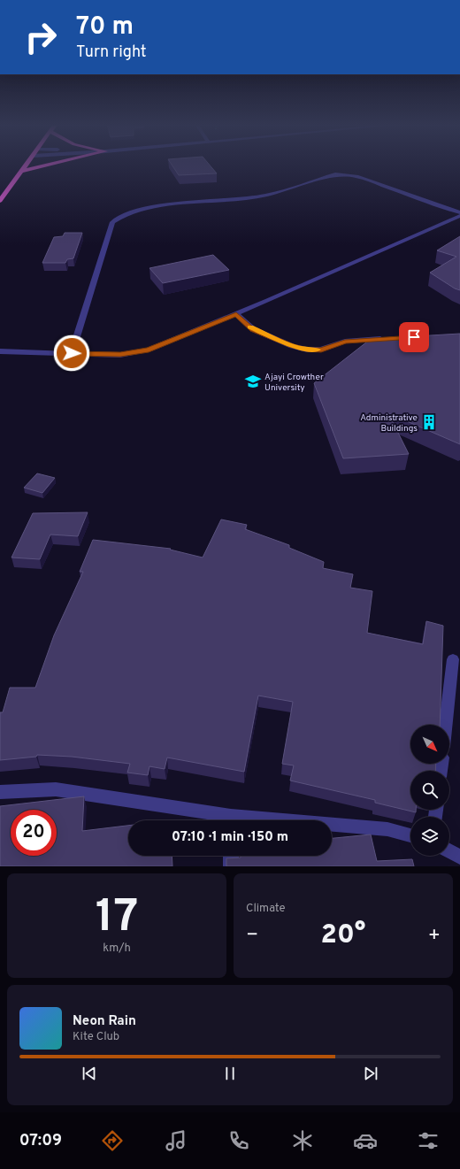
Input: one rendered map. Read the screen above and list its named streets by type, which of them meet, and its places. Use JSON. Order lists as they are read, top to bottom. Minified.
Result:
{"places":{"school or university":["Ajayi Crowther University"],"building":["Administrative Buildings"]},"north":"bottom right","page":{"turn":["70 m","Turn right"],"limit":"20","trip":"07:10 · 1 min · 150 m","tile":[["17","km/h"],"Climate"],"heat":["−","20°","+"],"song":["Neon Rain","Kite Club"],"tabs":"07:09"}}
